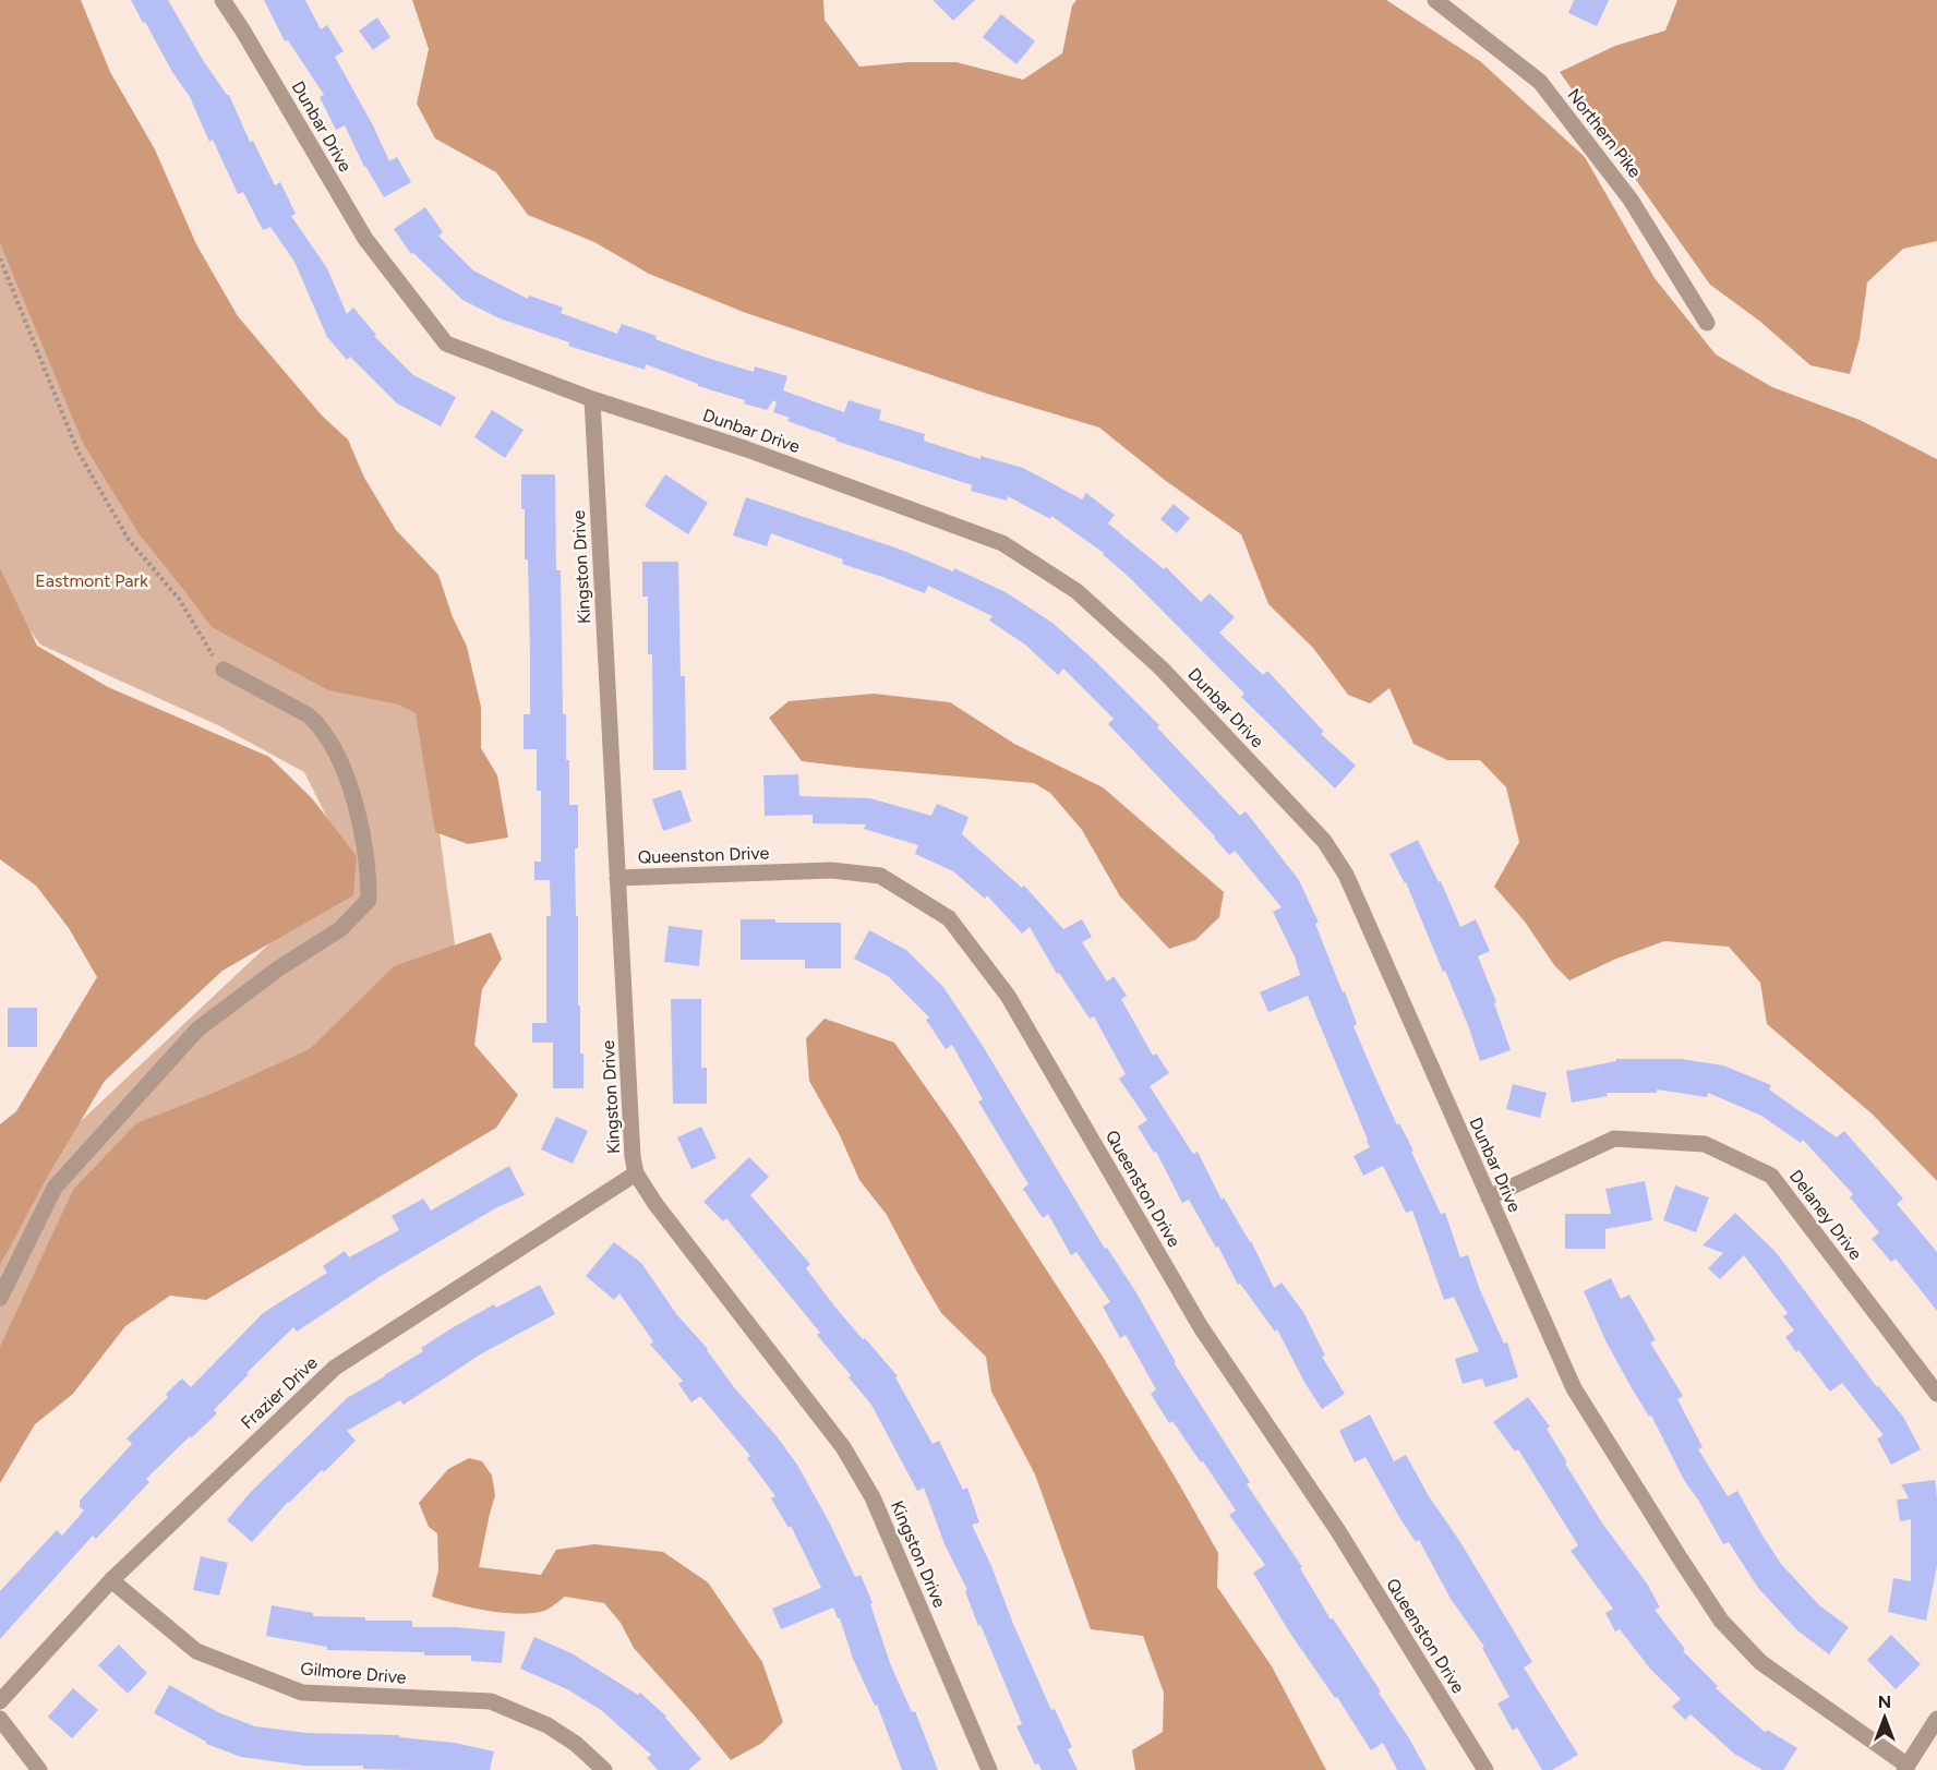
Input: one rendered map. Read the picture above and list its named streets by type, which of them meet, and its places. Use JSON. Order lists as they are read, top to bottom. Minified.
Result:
{"streets":{"street":["Dunbar Drive","Northern Pike","Kingston Drive","Queenston Drive","Delaney Drive","Frazier Drive","Gilmore Drive"]},"crossings":[["Dunbar Drive","Kingston Drive"],["Dunbar Drive","Delaney Drive"],["Kingston Drive","Queenston Drive"],["Kingston Drive","Frazier Drive"],["Frazier Drive","Gilmore Drive"]],"parks":["Eastmont Park"],"north":"top"}
